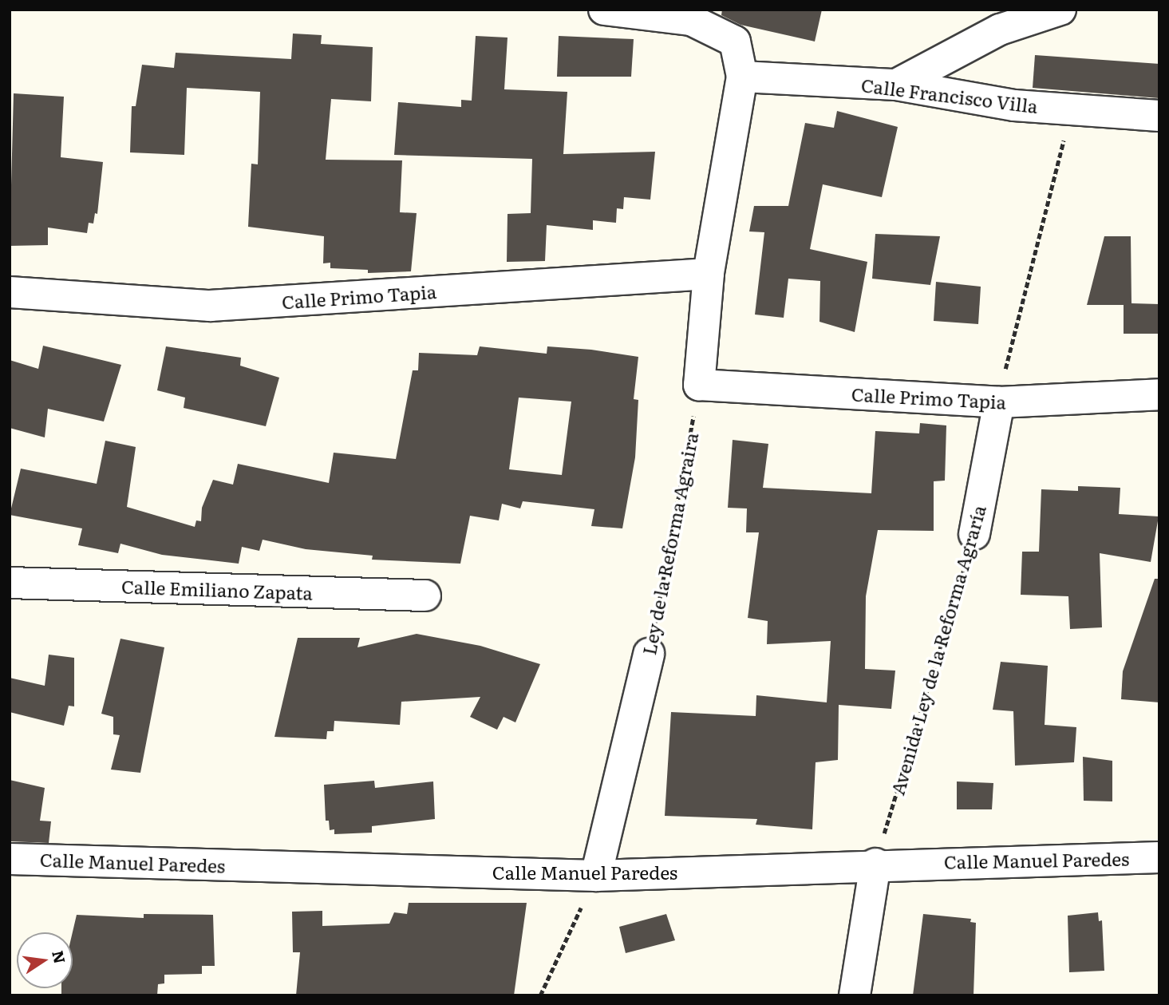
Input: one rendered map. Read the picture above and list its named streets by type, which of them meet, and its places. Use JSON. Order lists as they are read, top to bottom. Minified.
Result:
{"streets":{"street":["Calle Francisco Villa","Calle Primo Tapia","Ley de la Reforma Agraira","Calle Emiliano Zapata","Avenida Ley de la Reforma Agraría","Calle Manuel Paredes"]},"crossings":[["Calle Primo Tapia","Ley de la Reforma Agraira"],["Calle Primo Tapia","Avenida Ley de la Reforma Agraría"],["Ley de la Reforma Agraira","Calle Manuel Paredes"],["Avenida Ley de la Reforma Agraría","Calle Manuel Paredes"]],"north":"right"}
